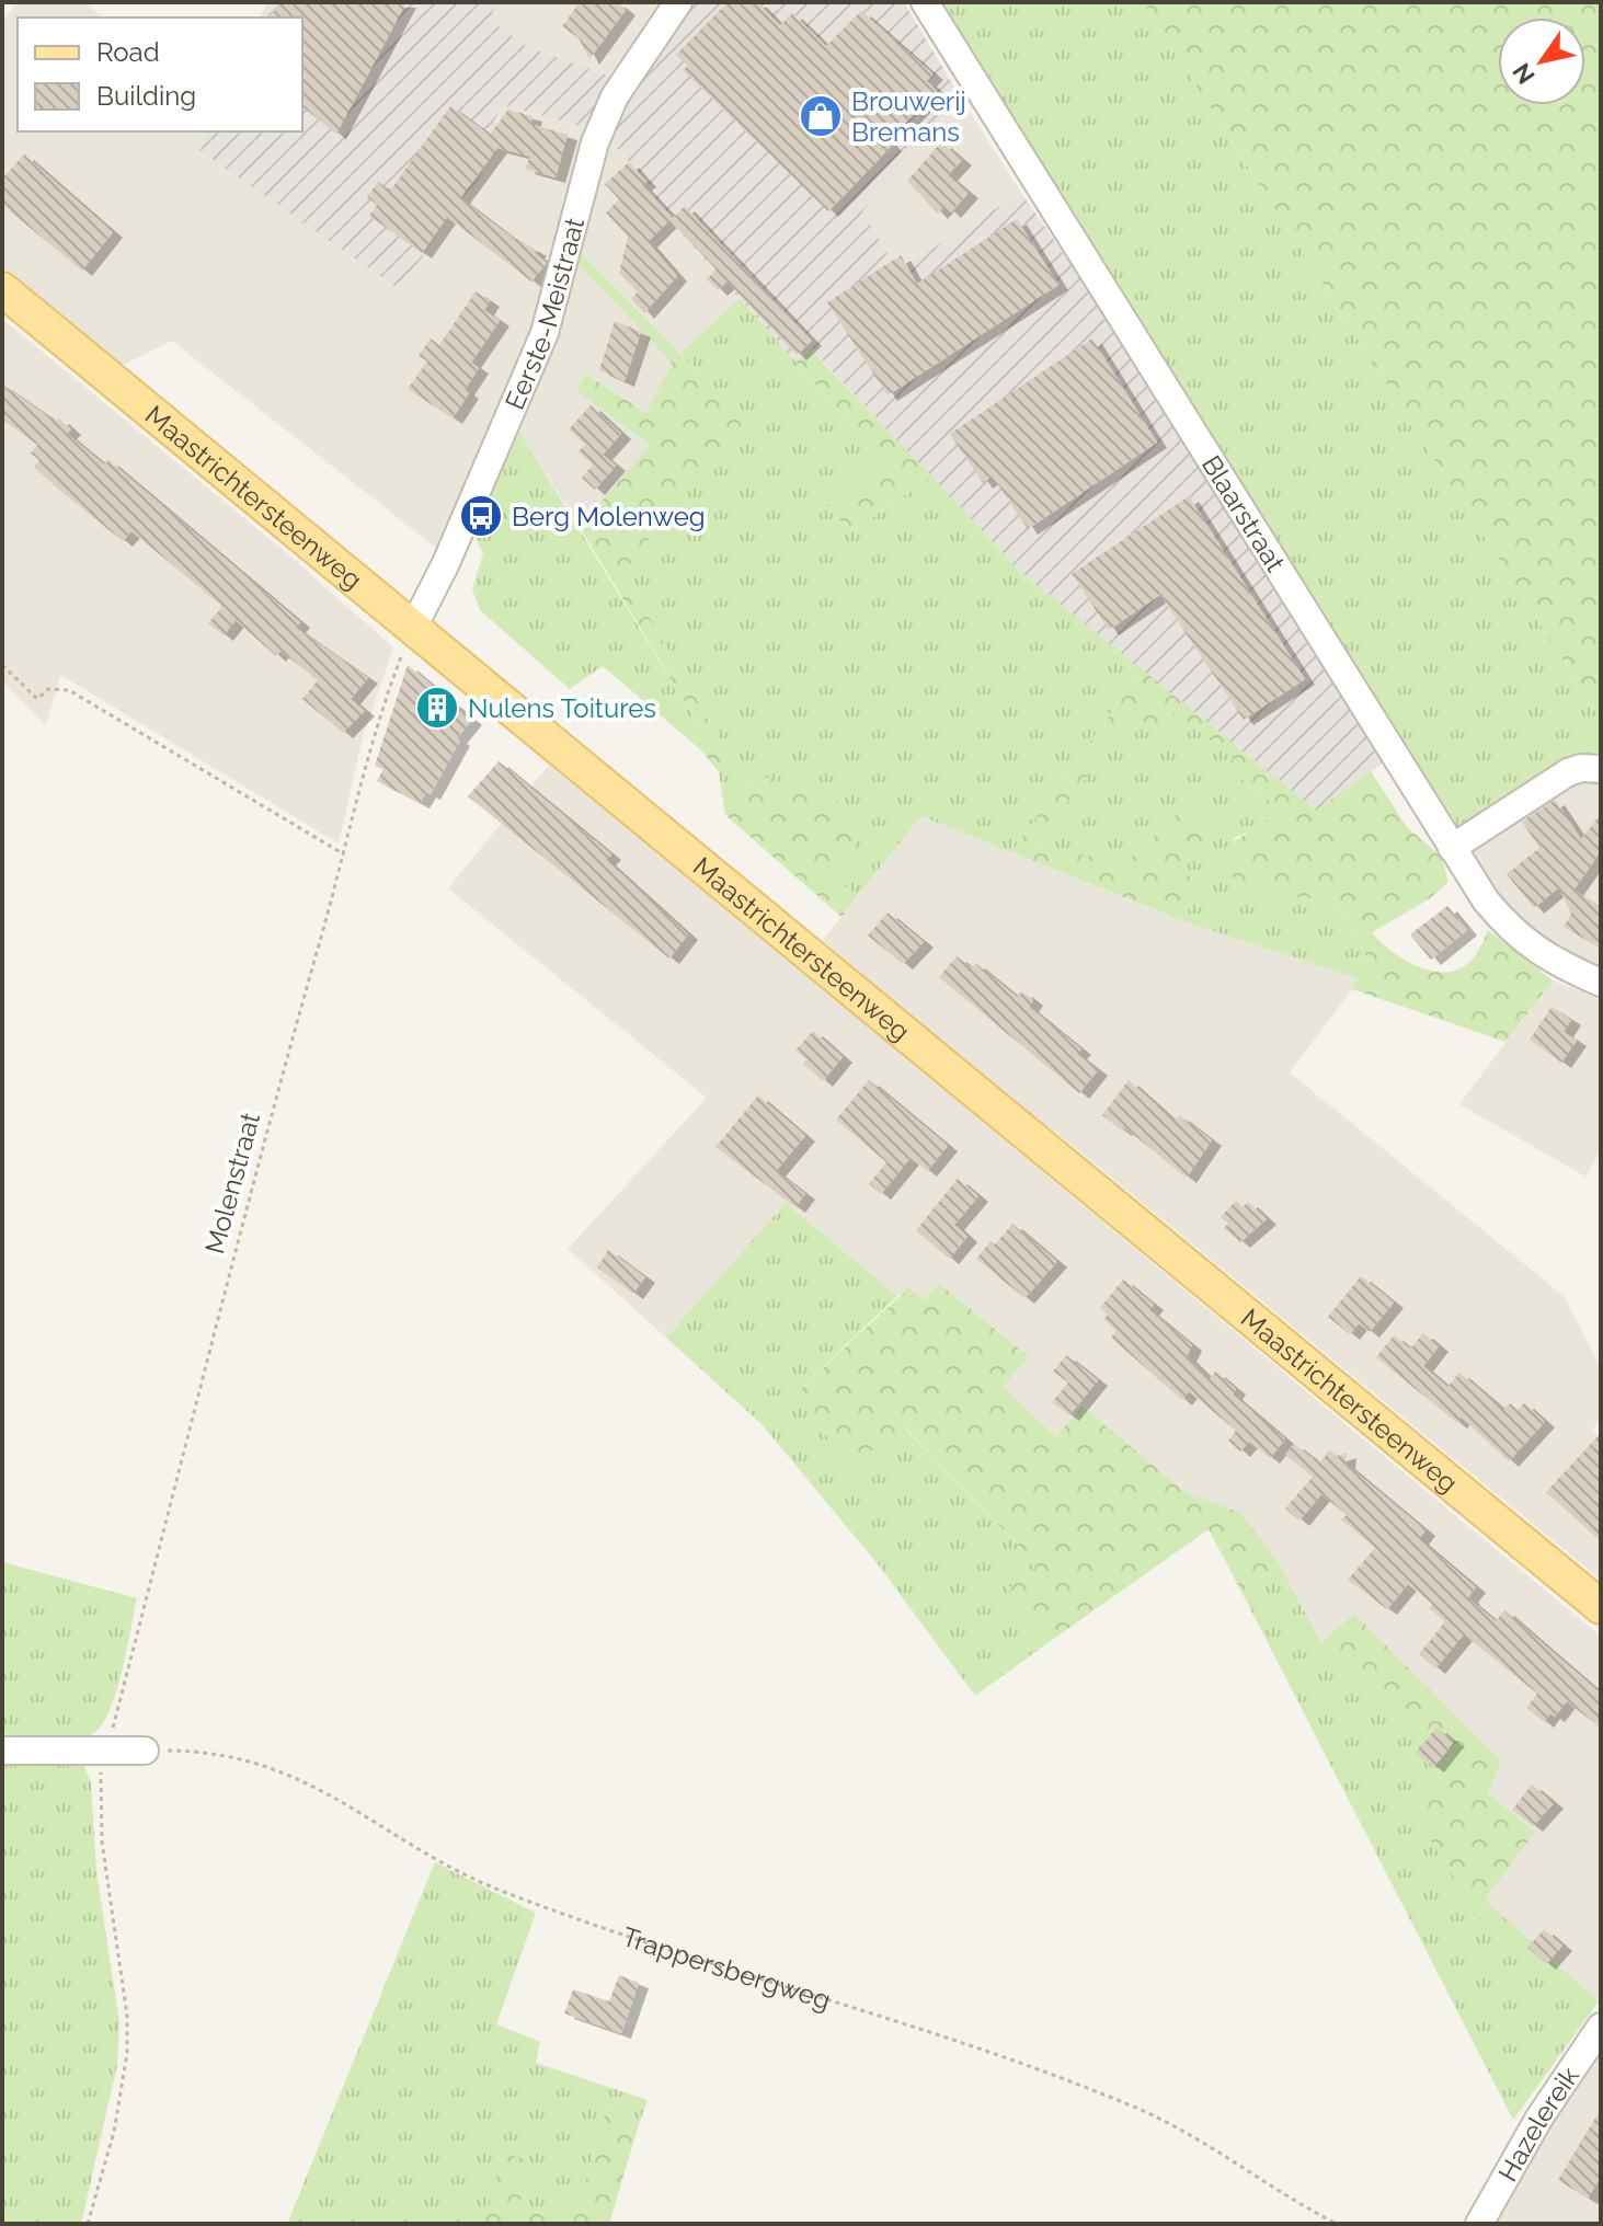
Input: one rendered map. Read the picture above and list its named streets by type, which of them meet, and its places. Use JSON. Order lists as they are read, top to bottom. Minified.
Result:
{"streets":{"main road":["Maastrichtersteenweg"],"street":["Eerste-Meistraat","Blaarstraat","Hazelereik"],"path":["Molenstraat","Trappersbergweg"]},"crossings":[["Eerste-Meistraat","Maastrichtersteenweg"],["Eerste-Meistraat","Molenstraat"],["Maastrichtersteenweg","Molenstraat"]],"places":{"shop":["Brouwerij Bremans"],"bus stop":["Berg Molenweg"],"building":["Nulens Toitures"]},"legend":["Road","Building"],"north":"bottom left"}
